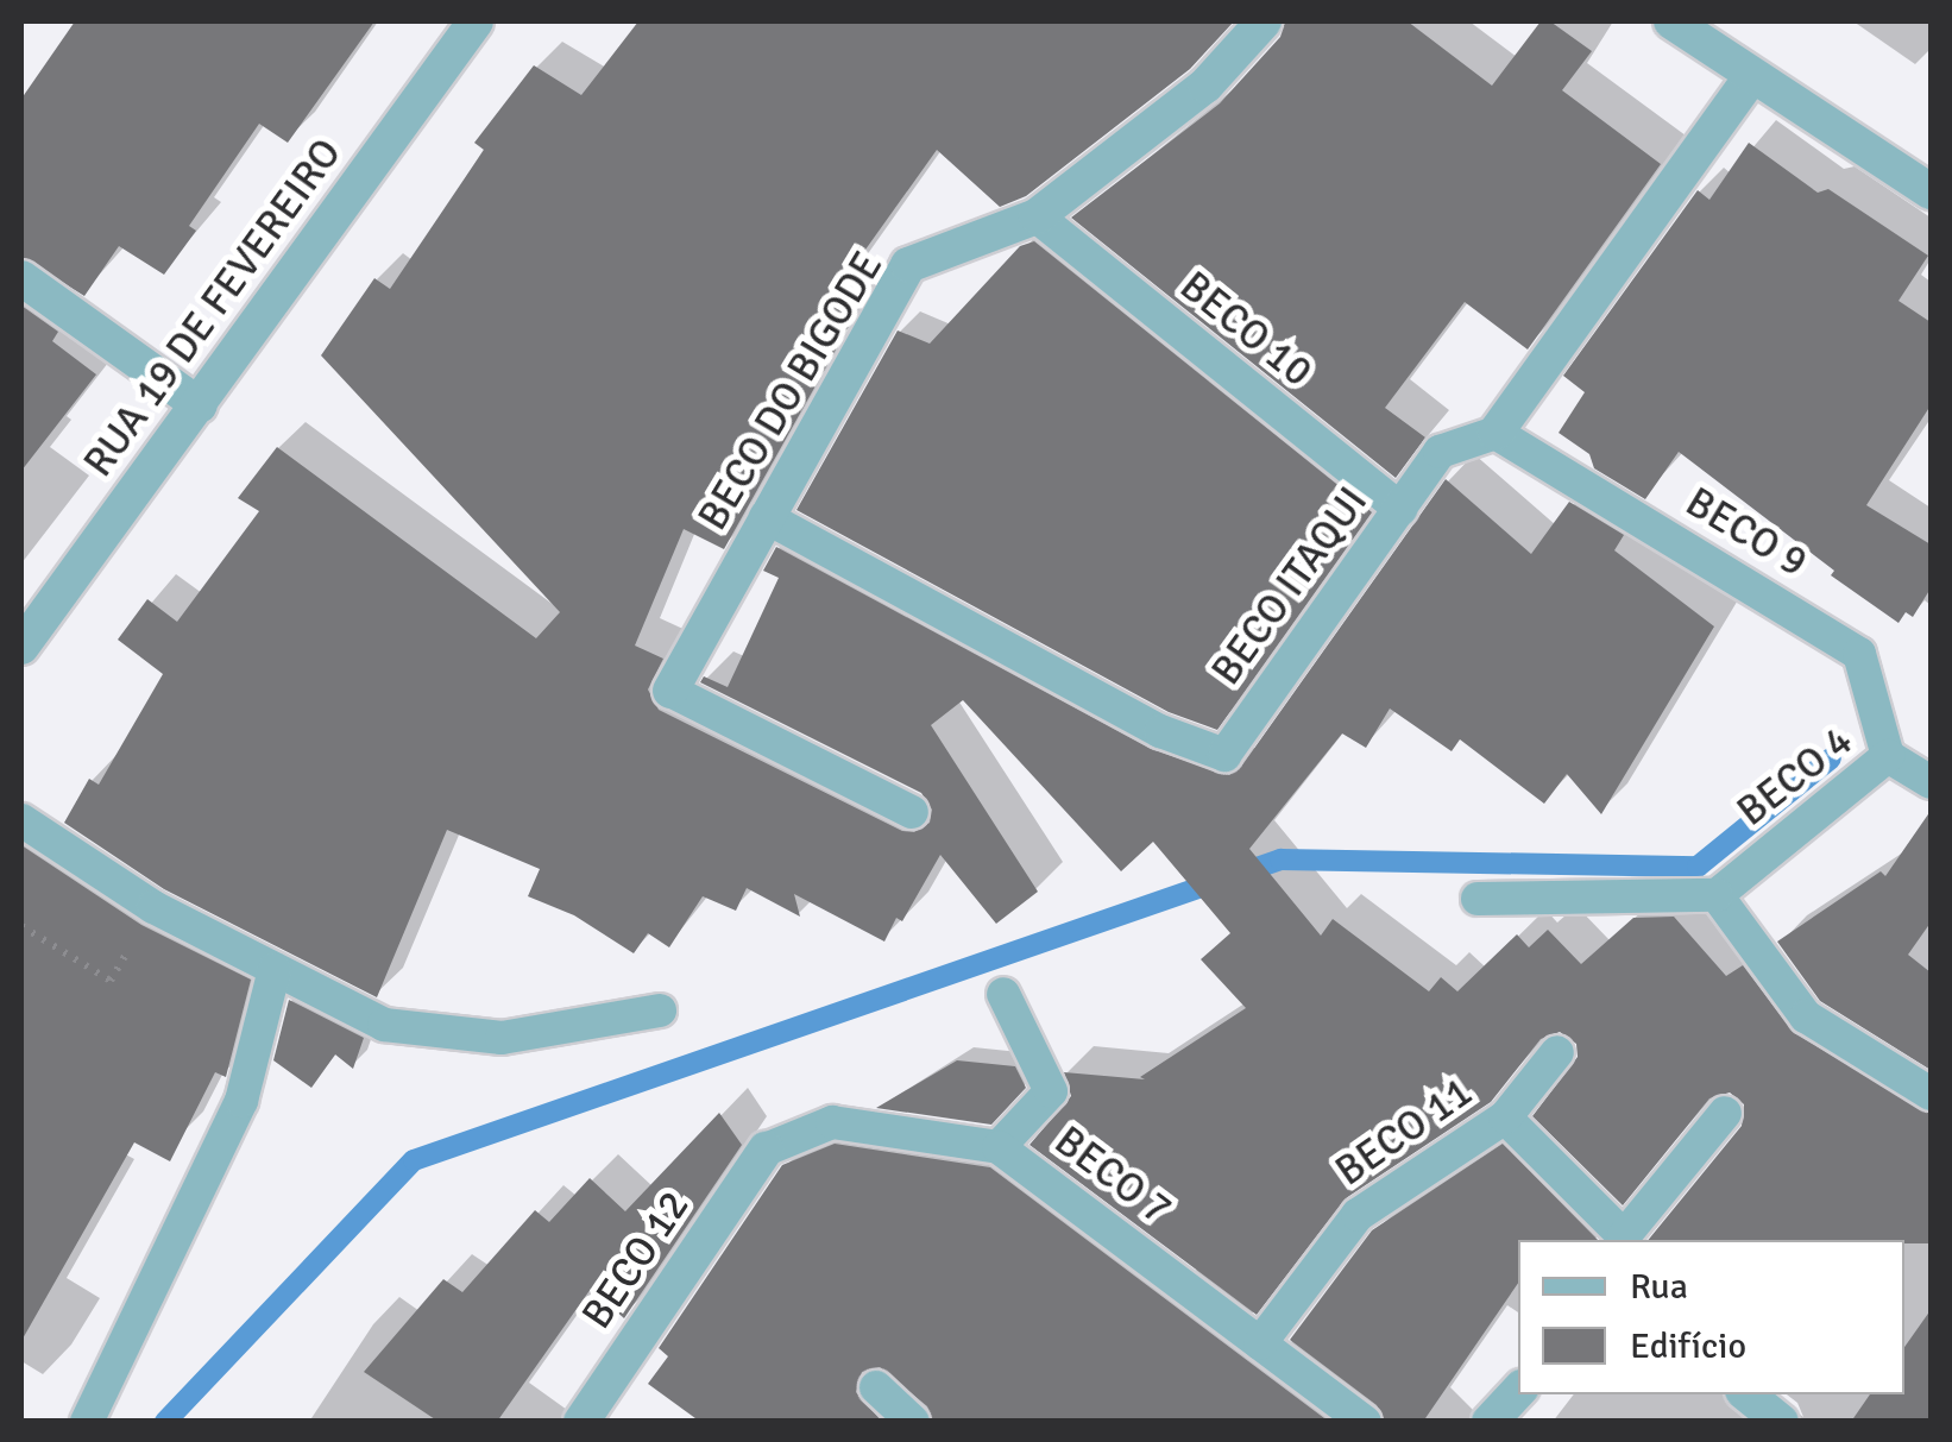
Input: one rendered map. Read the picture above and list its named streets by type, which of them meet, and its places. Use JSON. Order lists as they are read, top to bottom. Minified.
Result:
{"streets":{"street":["RUA 19 DE FEVEREIRO","BECO DO BIGODE","BECO 12"],"lane":["BECO 10","BECO 9","BECO ITAQUI","BECO 4","BECO 11","BECO 7"]},"crossings":[["BECO 10","BECO DO BIGODE"],["BECO 10","BECO ITAQUI"],["BECO DO BIGODE","BECO ITAQUI"],["BECO 9","BECO ITAQUI"],["BECO 9","BECO 4"],["BECO 11","BECO 7"],["BECO 7","BECO 12"]],"legend":["Rua","Edifício"]}
